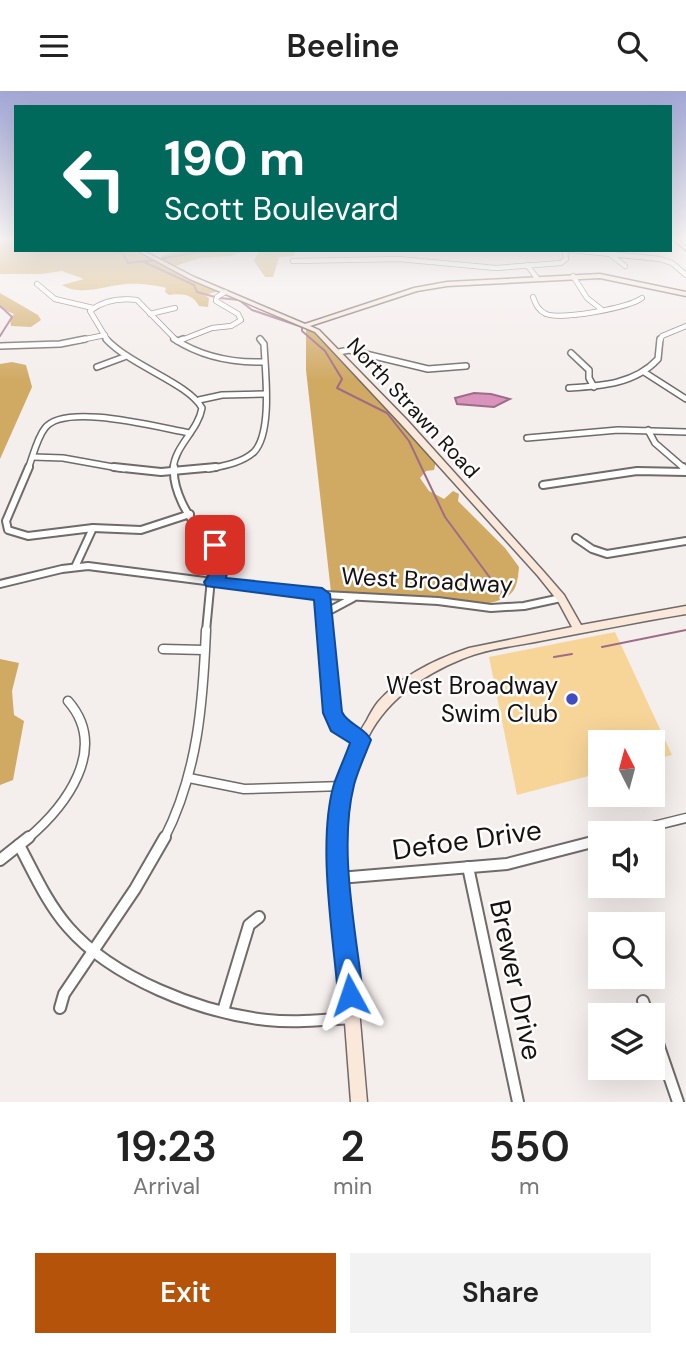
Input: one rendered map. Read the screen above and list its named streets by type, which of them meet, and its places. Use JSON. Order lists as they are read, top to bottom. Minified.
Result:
{"streets":{"street":["North Strawn Road","West Broadway","Defoe Drive","Brewer Drive"]},"crossings":[["North Strawn Road","West Broadway"],["Defoe Drive","Brewer Drive"]],"places":["West Broadway Swim Club"],"north":"top","page":{"header":"Beeline","turn":["190 m","Scott Boulevard"],"eta":["19:23","Arrival","2","min","550","m"],"buttons":["Exit","Share"]}}
